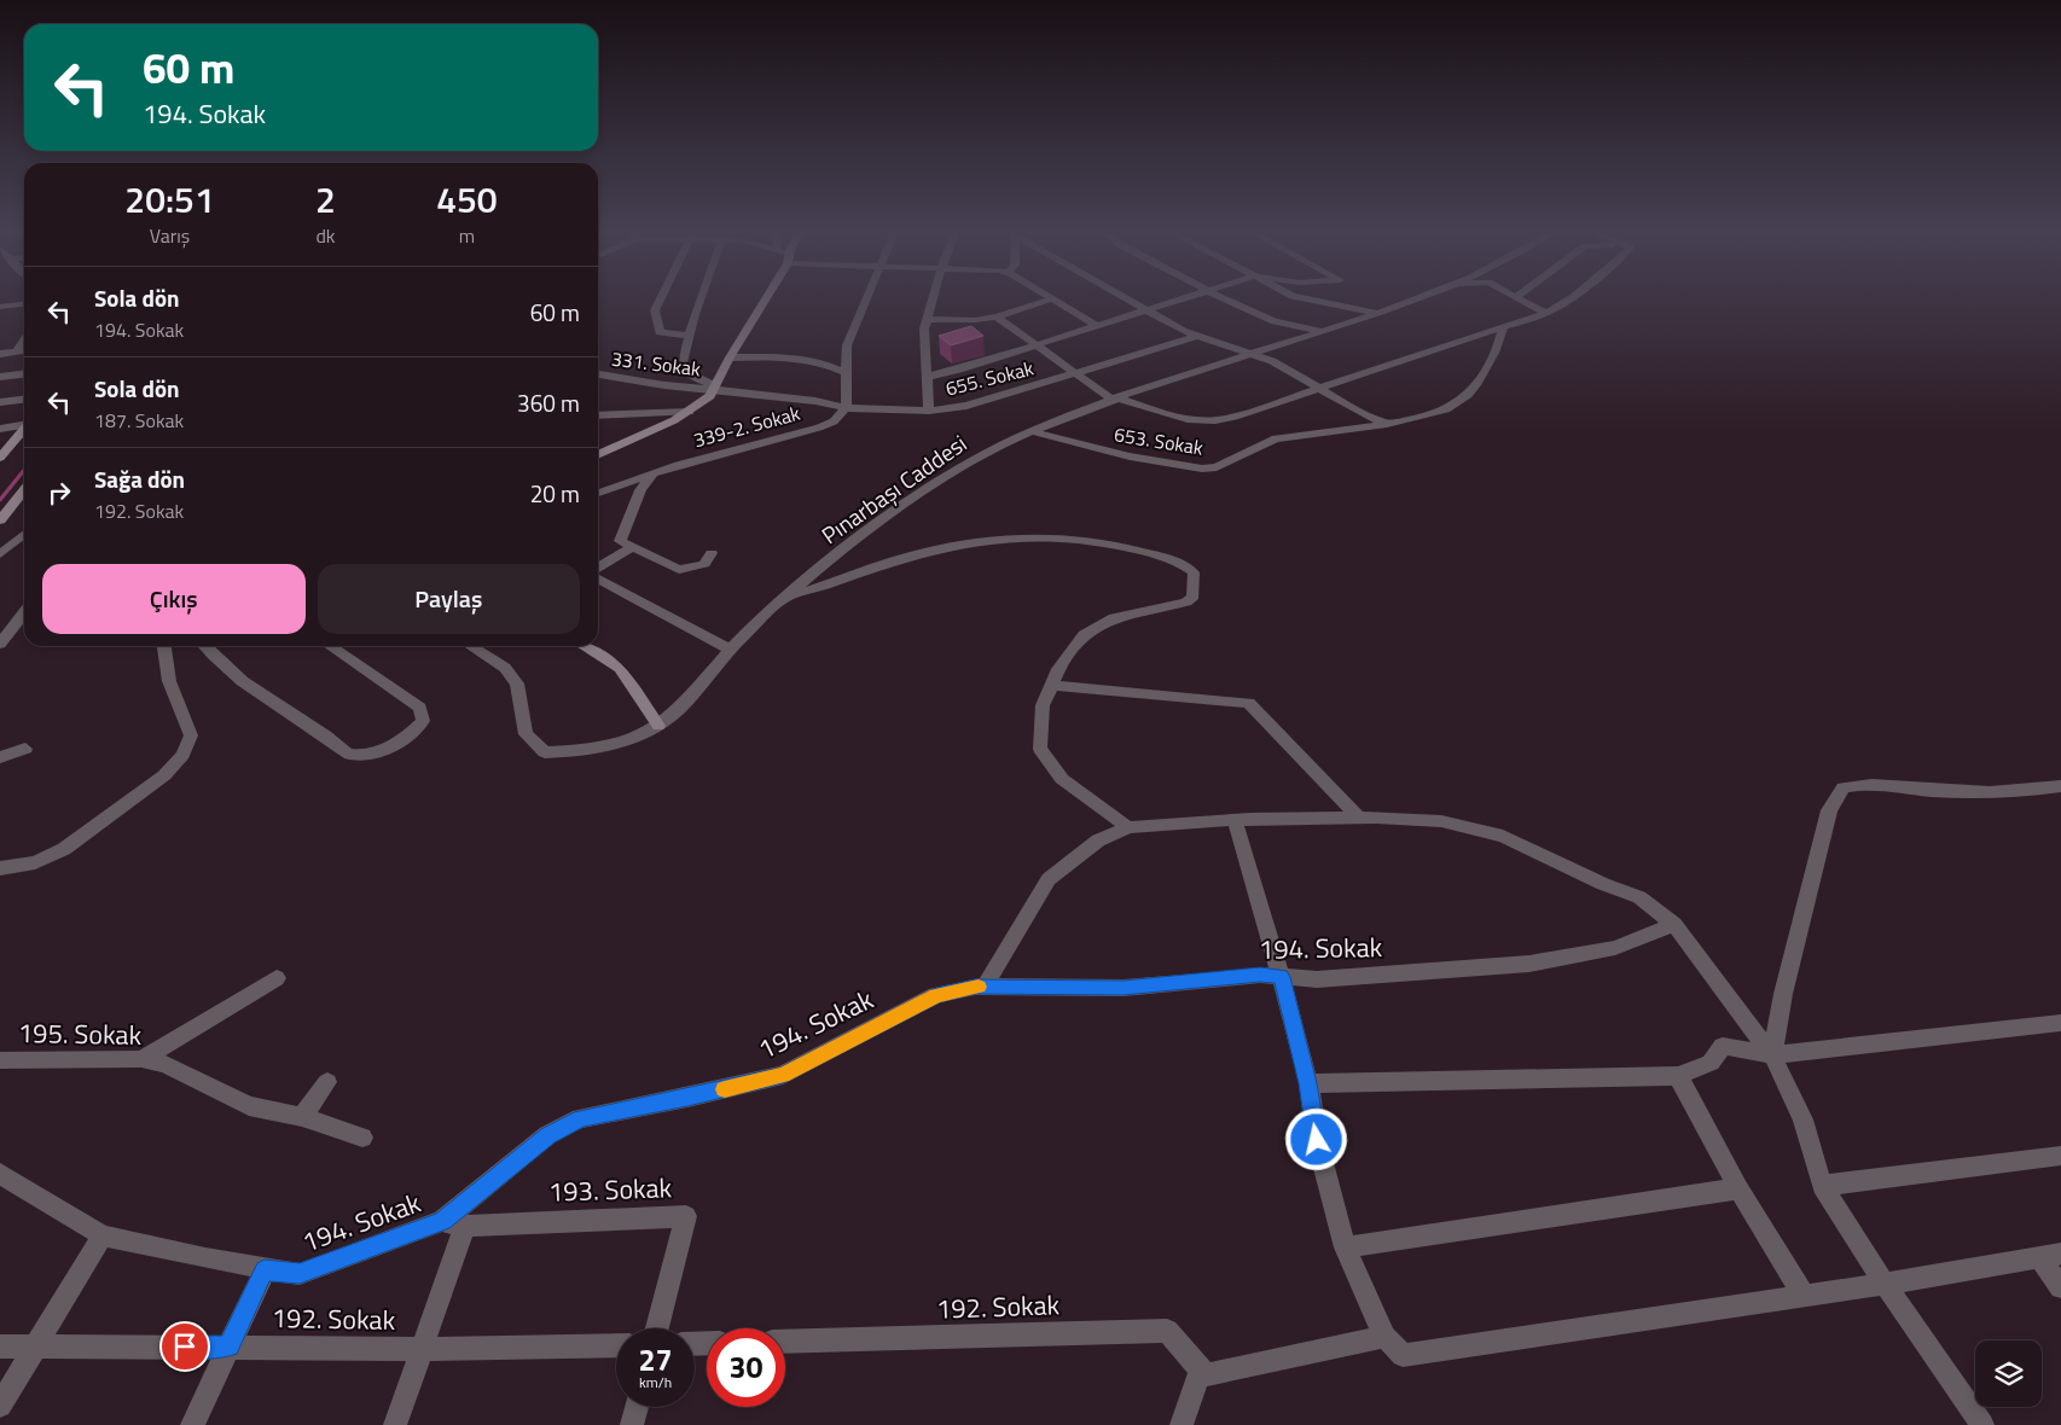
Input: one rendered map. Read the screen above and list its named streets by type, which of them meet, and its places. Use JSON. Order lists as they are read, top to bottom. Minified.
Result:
{"streets":{"street":["331. Sokak","655. Sokak","339-2. Sokak","653. Sokak","Pınarbaşı Caddesi","194. Sokak","195. Sokak","193. Sokak","192. Sokak"]},"crossings":[["331. Sokak","655. Sokak"],["655. Sokak","339-2. Sokak"],["653. Sokak","Pınarbaşı Caddesi"],["194. Sokak","193. Sokak"]],"page":{"turn":["60 m","194. Sokak"],"eta":["20:51","Varış","2","dk","450","m"],"list":[{"name":"Sola dön","note":"194. Sokak","value":"60 m"},{"name":"Sola dön","note":"187. Sokak","value":"360 m"},{"name":"Sağa dön","note":"192. Sokak","value":"20 m"}],"buttons":["Çıkış","Paylaş"],"speed":"27 km/h","limit":"30"}}
